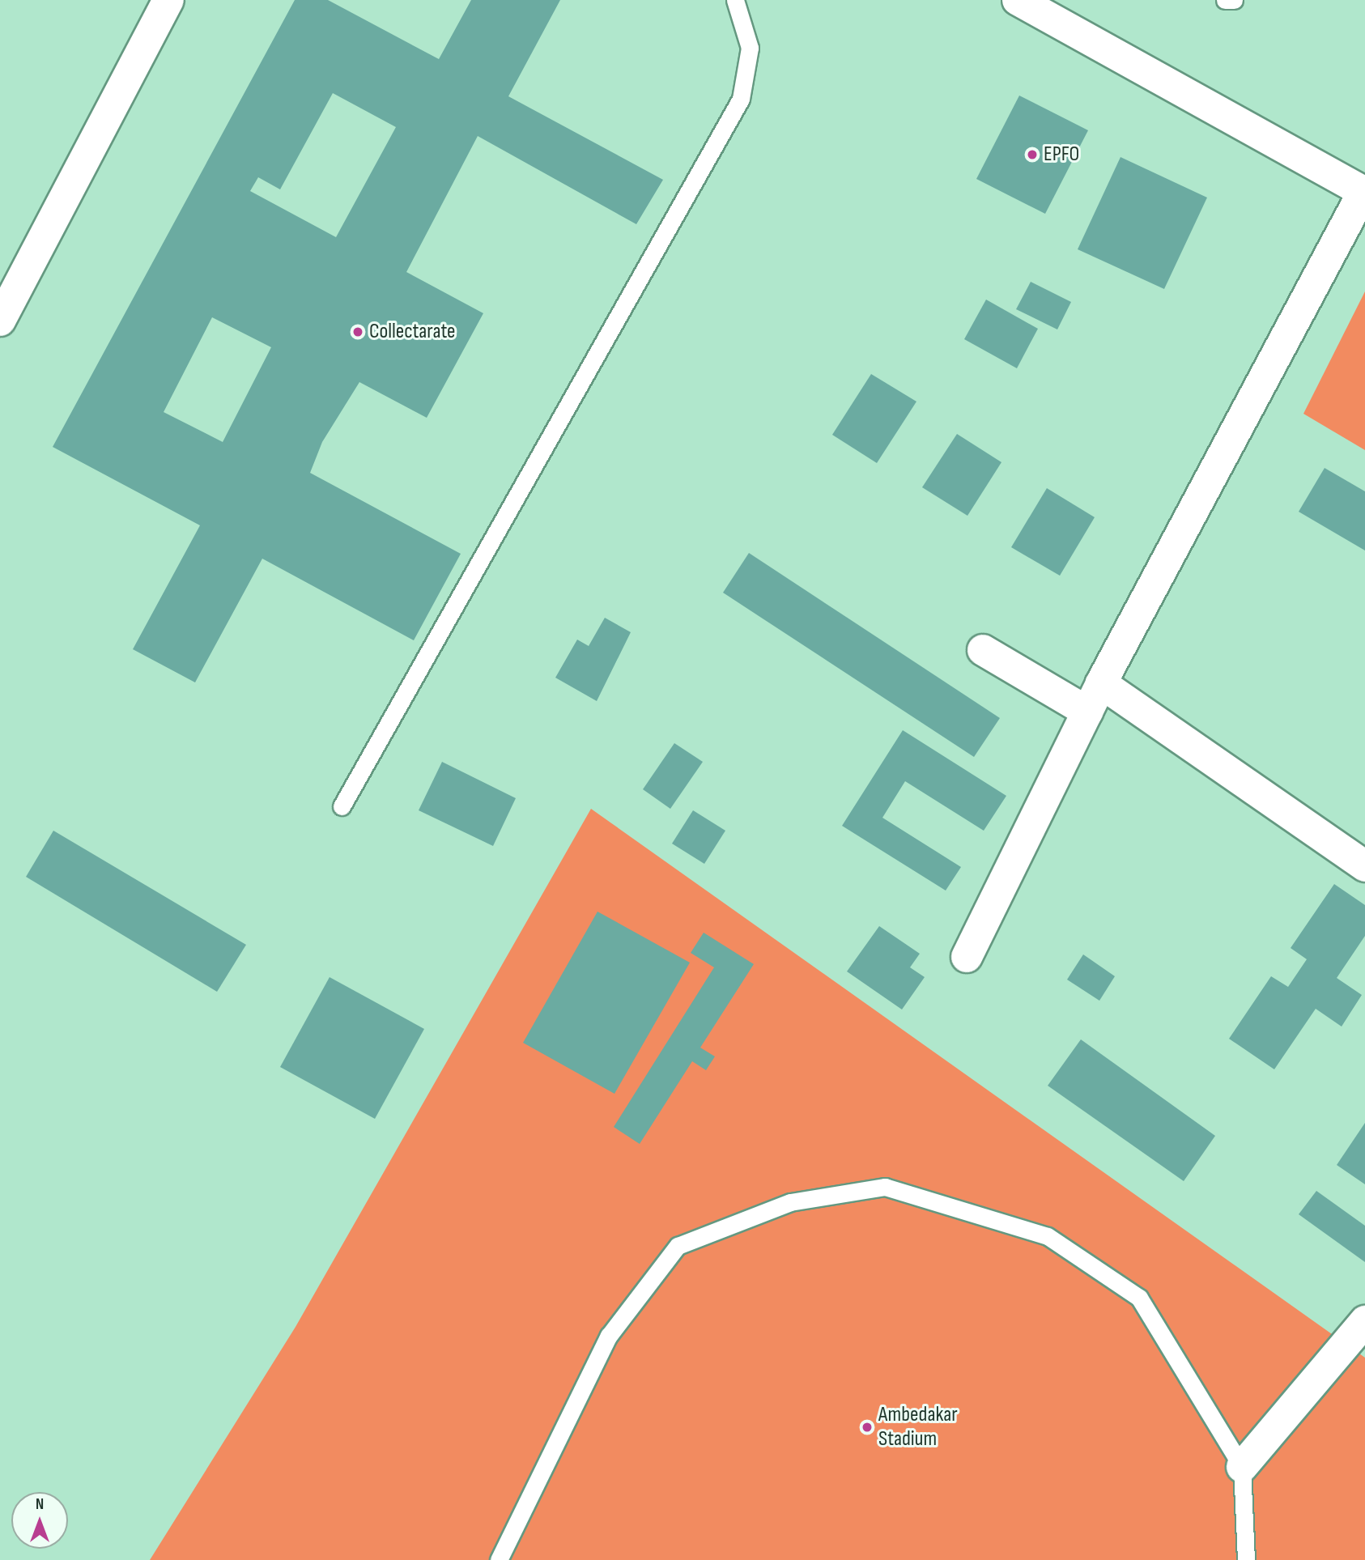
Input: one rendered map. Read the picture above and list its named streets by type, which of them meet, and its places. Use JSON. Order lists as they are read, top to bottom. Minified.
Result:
{"places":["EPFO","Collectarate","Ambedakar Stadium"],"north":"top"}
